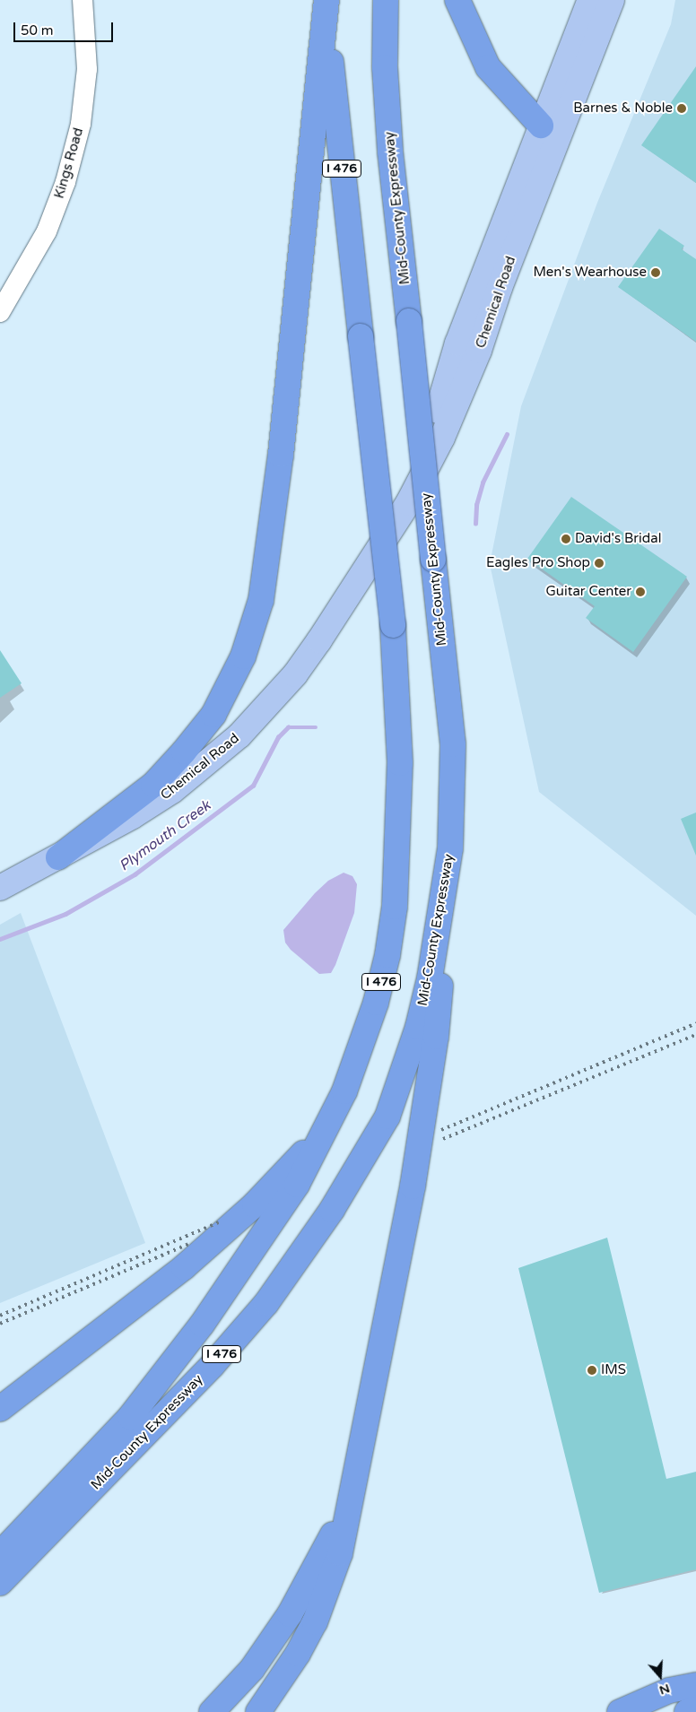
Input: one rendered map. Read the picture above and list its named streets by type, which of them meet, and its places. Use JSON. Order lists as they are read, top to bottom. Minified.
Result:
{"streets":{"highway":["I 476","Mid-County Expressway"],"main road":["Chemical Road"],"street":["Kings Road"]},"crossings":[["I 476","Mid-County Expressway"]],"water":["Plymouth Creek"],"places":["Barnes & Noble","Men's Wearhouse","David's Bridal","Eagles Pro Shop","Guitar Center","IMS"],"scale_bar":"50 m","north":"bottom"}
